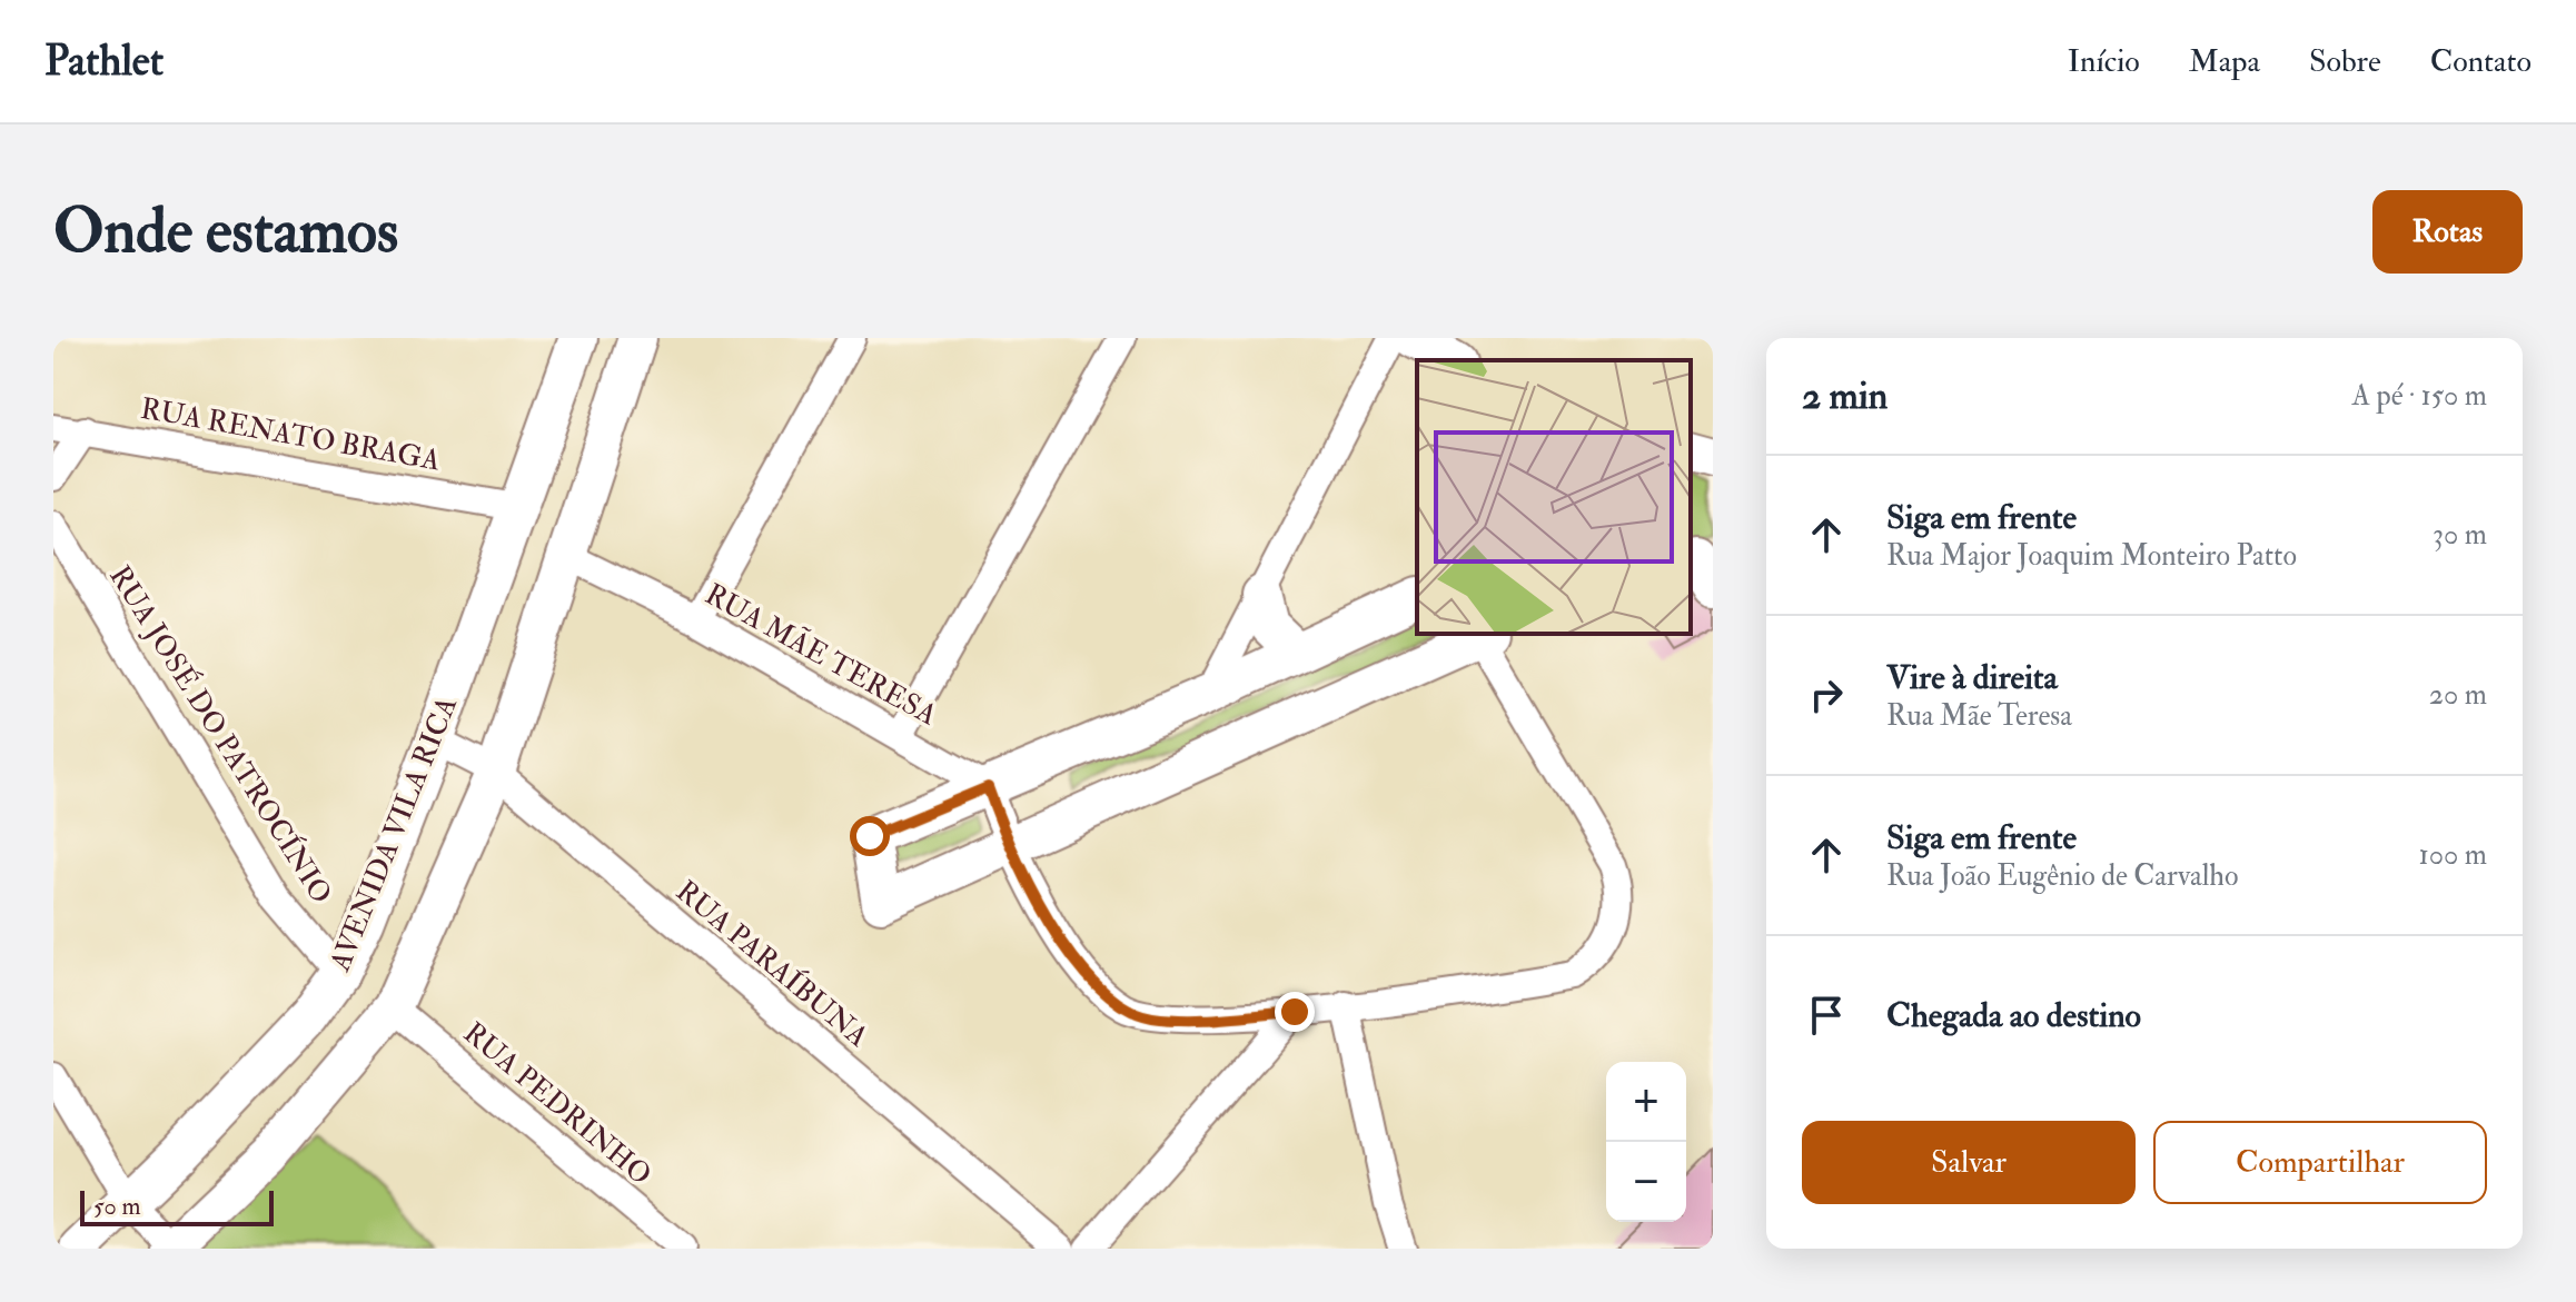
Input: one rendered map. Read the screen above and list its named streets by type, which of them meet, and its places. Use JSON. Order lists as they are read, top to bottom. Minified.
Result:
{"streets":{"main road":["AVENIDA VILA RICA"],"street":["RUA RENATO BRAGA","RUA MÃE TERESA","RUA JOSÉ DO PATROCÍNIO","RUA PARAÍBUNA","RUA PEDRINHO"]},"crossings":[["RUA RENATO BRAGA","AVENIDA VILA RICA"],["RUA JOSÉ DO PATROCÍNIO","AVENIDA VILA RICA"],["AVENIDA VILA RICA","RUA PARAÍBUNA"]],"scale_bar":"50 m","page":{"header":"Pathlet","nav":["Início","Mapa","Sobre","Contato"],"buttons":["Rotas",["Salvar","Compartilhar"]],"title":"Onde estamos","heading":["2 min","A pé · 150 m"],"list":[["Siga em frente","Rua Major Joaquim Monteiro Patto","30 m"],["Vire à direita","Rua Mãe Teresa","20 m"],["Siga em frente","Rua João Eugênio de Carvalho","100 m"],"Chegada ao destino"],"map_buttons":["+","−"],"scale":"50 m"}}
